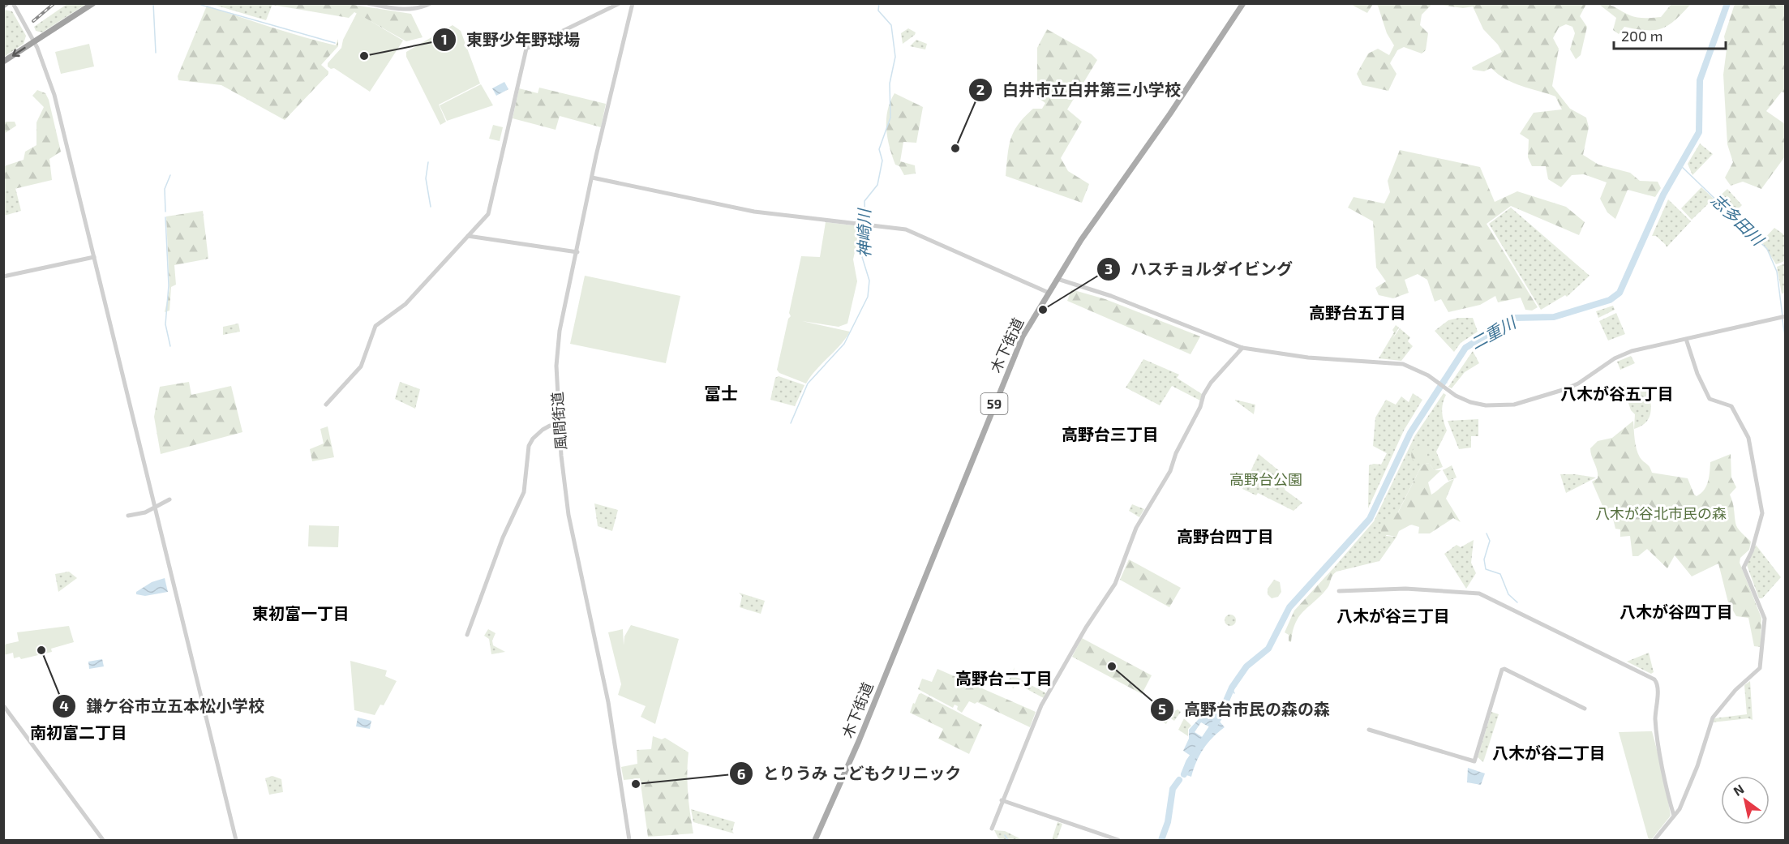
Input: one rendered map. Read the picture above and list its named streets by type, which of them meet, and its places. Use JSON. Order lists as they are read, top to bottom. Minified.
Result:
{"streets":{"main road":["木下街道","59"],"street":["風間街道"]},"districts":["高野台五丁目","冨士","八木が谷五丁目","高野台三丁目","高野台四丁目","八木が谷四丁目","東初富一丁目","八木が谷三丁目","高野台二丁目","南初富二丁目","八木が谷二丁目"],"water":["志多田川","神崎川","二重川"],"parks":["高野台公園","八木が谷北市民の森"],"places":["東野少年野球場","白井市立白井第三小学校","ハスチョルダイビング","鎌ケ谷市立五本松小学校","高野台市民の森の森","とりうみ こどもクリニック"],"scale_bar":"200 m","north":"top left"}
